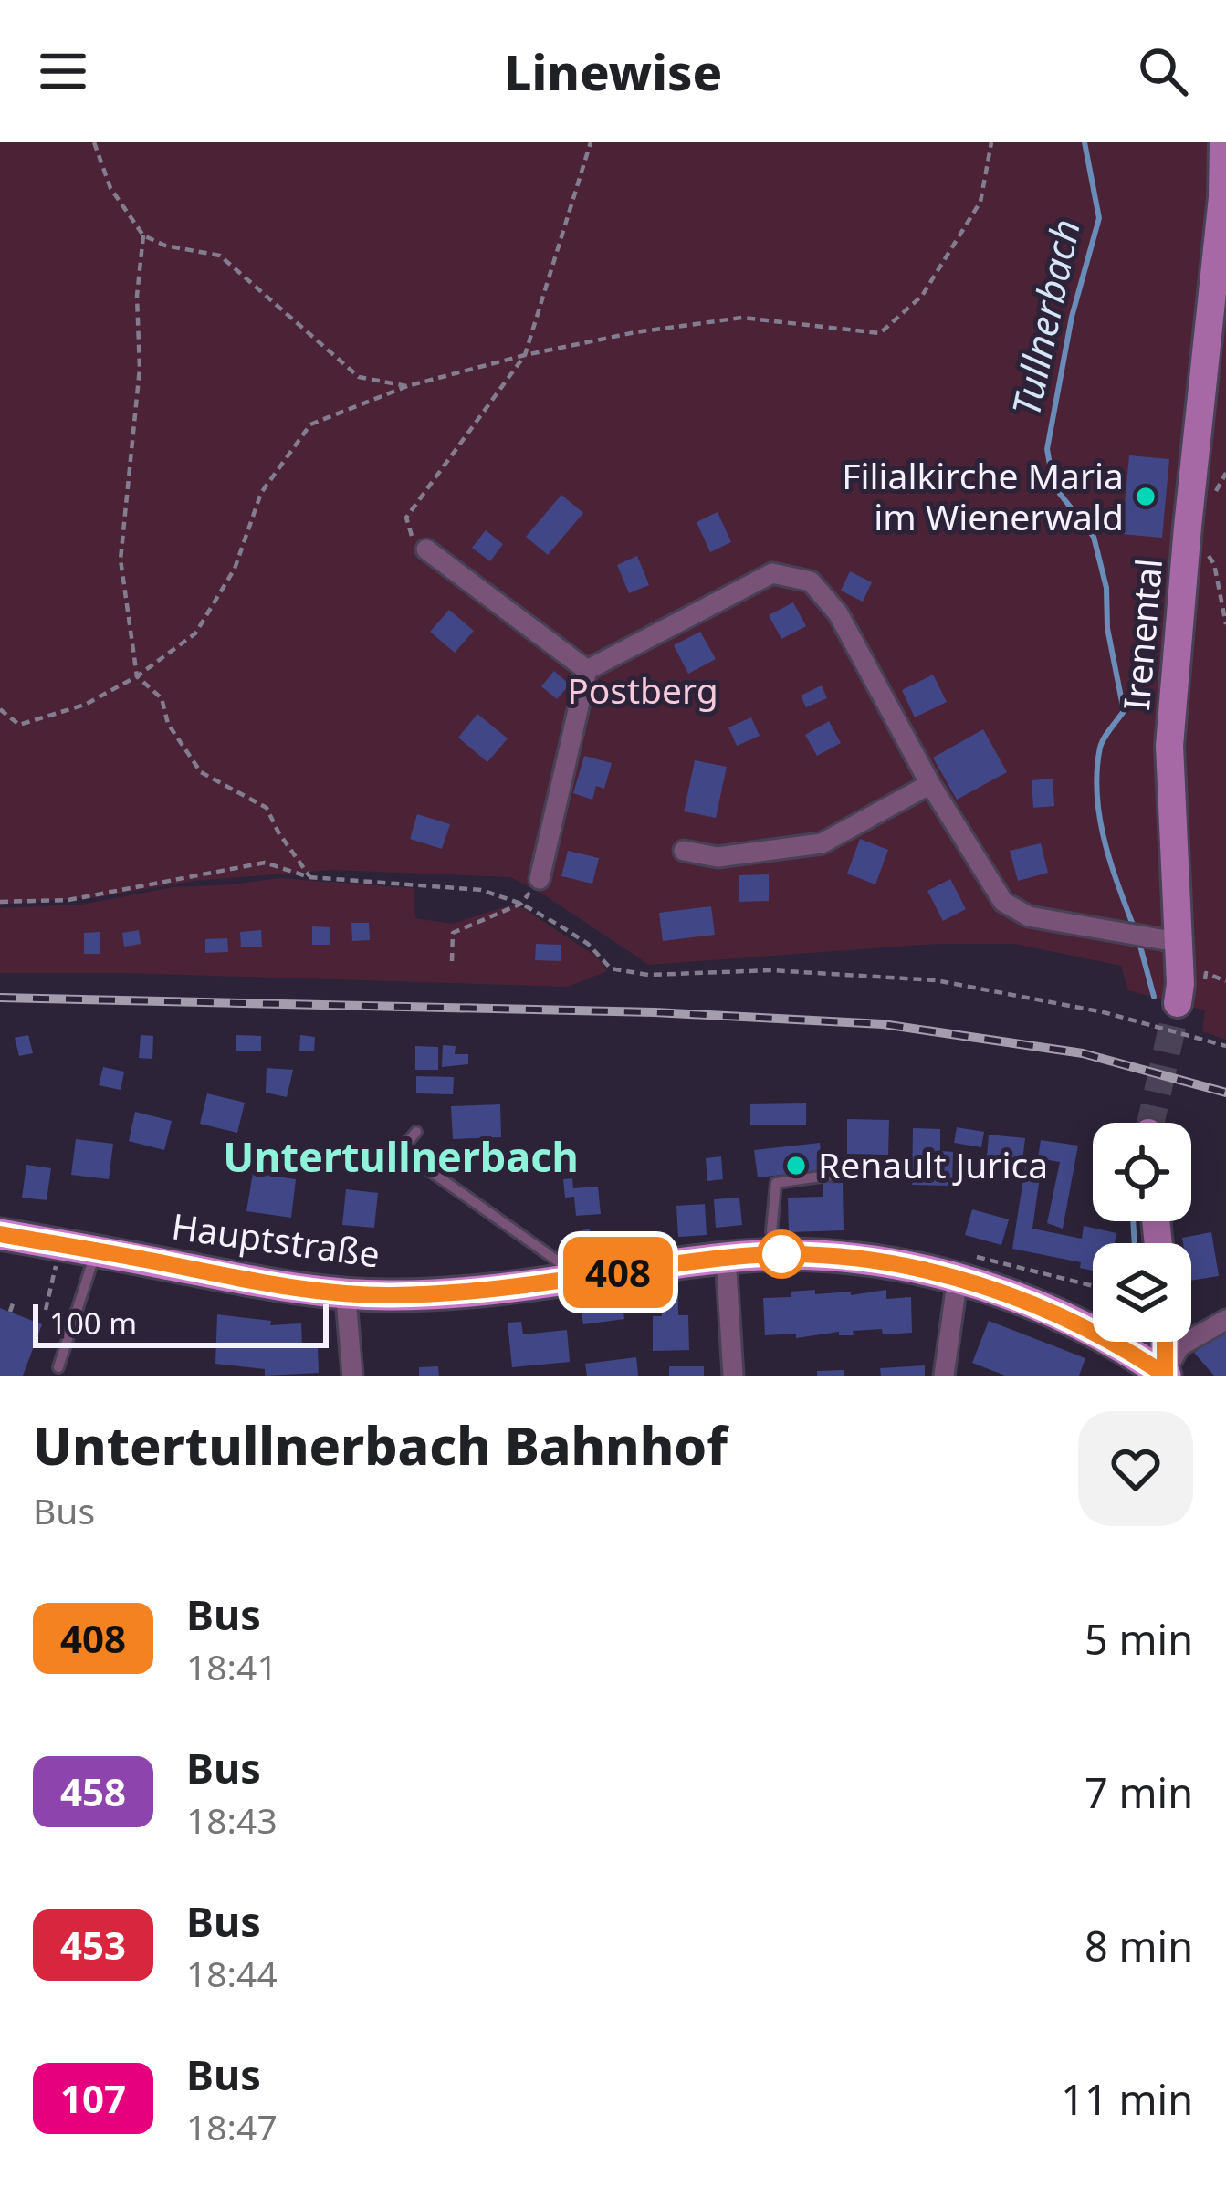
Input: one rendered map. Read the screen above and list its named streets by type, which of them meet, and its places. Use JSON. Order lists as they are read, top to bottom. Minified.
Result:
{"streets":{"main road":["Hauptstraße"],"street":["Irenental"]},"districts":["Untertullnerbach"],"water":["Tullnerbach"],"parks":["Postberg"],"places":["Filialkirche Maria im Wienerwald","Renault Jurica"],"lines":["bus line 408"],"scale_bar":"100 m","page":{"header":"Linewise","on_map":"408","scale":"100 m","heading":["Untertullnerbach Bahnhof","Bus"],"list":[{"mark":"408","name":"Bus","note":"18:41","value":"5 min"},{"mark":"458","name":"Bus","note":"18:43","value":"7 min"},{"mark":"453","name":"Bus","note":"18:44","value":"8 min"},{"mark":"107","name":"Bus","note":"18:47","value":"11 min"}]}}
